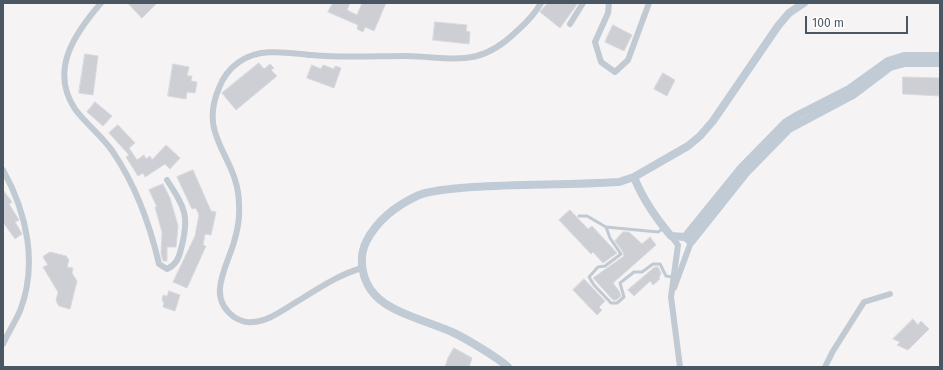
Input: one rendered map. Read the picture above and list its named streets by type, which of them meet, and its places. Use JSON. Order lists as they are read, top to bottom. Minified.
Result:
{"scale_bar":"100 m"}
